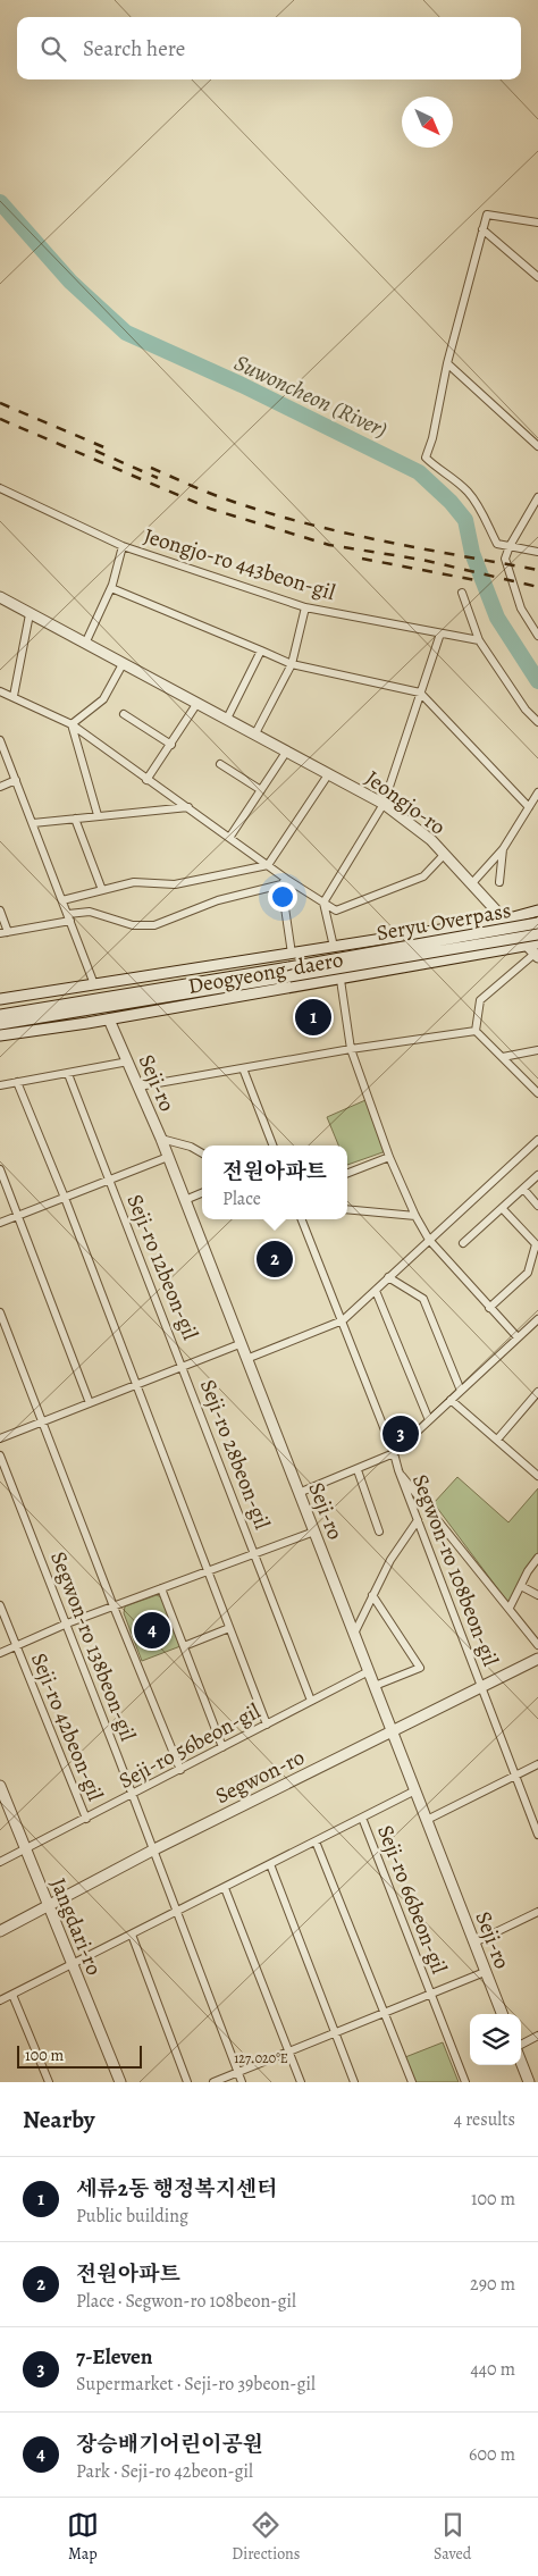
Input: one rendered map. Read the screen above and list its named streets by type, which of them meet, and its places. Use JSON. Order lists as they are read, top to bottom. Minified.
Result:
{"streets":{"street":["Jeongjo-ro 443beon-gil","Jeongjo-ro","Seryu Overpass","Deogyeong-daero","Seji-ro","Seji-ro 12beon-gil","Seji-ro 28beon-gil","Segwon-ro 108beon-gil","Segwon-ro 138beon-gil","Seji-ro 42beon-gil","Seji-ro 56beon-gil","Segwon-ro","Seji-ro 66beon-gil","Jangdari-ro"]},"crossings":[["Jeongjo-ro","Deogyeong-daero"],["Seryu Overpass","Deogyeong-daero"],["Deogyeong-daero","Seji-ro"],["Seji-ro","Seji-ro 12beon-gil"],["Seji-ro","Seji-ro 28beon-gil"],["Seji-ro","Seji-ro 42beon-gil"],["Seji-ro","Seji-ro 56beon-gil"],["Seji-ro","Segwon-ro"],["Seji-ro","Seji-ro 66beon-gil"],["Seji-ro 12beon-gil","Seji-ro 28beon-gil"],["Seji-ro 28beon-gil","Seji-ro 42beon-gil"],["Segwon-ro 108beon-gil","Segwon-ro"],["Segwon-ro 138beon-gil","Seji-ro 42beon-gil"],["Segwon-ro 138beon-gil","Seji-ro 56beon-gil"],["Segwon-ro 138beon-gil","Segwon-ro"],["Segwon-ro 138beon-gil","Seji-ro 66beon-gil"],["Seji-ro 42beon-gil","Seji-ro 56beon-gil"],["Seji-ro 56beon-gil","Jangdari-ro"],["Segwon-ro","Jangdari-ro"],["Seji-ro 66beon-gil","Jangdari-ro"]],"water":["Suwoncheon (River)"],"scale_bar":"100 m","north":"bottom right","page":{"search":"Search here","pins":["1","2","3","4"],"popup":["전원아파트","Place"],"scale":"100 m","heading":["Nearby","4 results"],"list":[{"mark":"1","name":"세류2동 행정복지센터","note":"Public building","value":"100 m"},{"mark":"2","name":"전원아파트","note":"Place · Segwon-ro 108beon-gil","value":"290 m"},{"mark":"3","name":"7-Eleven","note":"Supermarket · Seji-ro 39beon-gil","value":"440 m"},{"mark":"4","name":"장승배기어린이공원","note":"Park · Seji-ro 42beon-gil","value":"600 m"}],"nav":["Map","Directions","Saved"]},"coordinates":["127.020°E"]}
